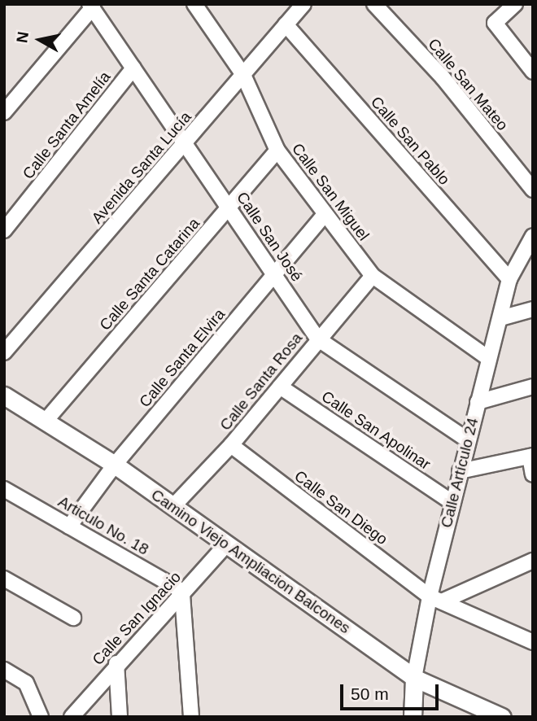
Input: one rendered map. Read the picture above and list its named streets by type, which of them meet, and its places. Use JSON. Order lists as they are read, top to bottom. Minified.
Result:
{"streets":{"street":["Calle San Mateo","Calle Santa Amelía","Calle San Pablo","Avenida Santa Lucía","Calle San Miguel","Calle San José","Calle Santa Catarina","Calle Santa Elvira","Calle Santa Rosa","Calle San Apolinar","Calle Artículo 24","Calle San Diego","Articulo No. 18","Camino Viejo Ampliacion Balcones","Calle San Ignacio"]},"crossings":[["Calle Santa Amelía","Calle San José"],["Calle San Pablo","Avenida Santa Lucía"],["Calle San Pablo","Calle Artículo 24"],["Avenida Santa Lucía","Calle San Miguel"],["Avenida Santa Lucía","Calle San José"],["Calle San Miguel","Calle Santa Catarina"],["Calle San Miguel","Calle Santa Elvira"],["Calle San Miguel","Calle Santa Rosa"],["Calle San Miguel","Calle Artículo 24"],["Calle San José","Calle Santa Catarina"],["Calle San José","Calle Santa Elvira"],["Calle San José","Calle Santa Rosa"],["Calle San José","Calle Artículo 24"],["Calle Santa Catarina","Camino Viejo Ampliacion Balcones"],["Calle Santa Elvira","Articulo No. 18"],["Calle Santa Elvira","Camino Viejo Ampliacion Balcones"],["Calle Santa Rosa","Calle San Apolinar"],["Calle Santa Rosa","Calle San Diego"],["Calle Santa Rosa","Camino Viejo Ampliacion Balcones"],["Calle San Apolinar","Calle Artículo 24"],["Calle Artículo 24","Calle San Diego"],["Calle Artículo 24","Camino Viejo Ampliacion Balcones"],["Articulo No. 18","Calle San Ignacio"],["Camino Viejo Ampliacion Balcones","Calle San Ignacio"]],"scale_bar":"50 m","north":"left"}
